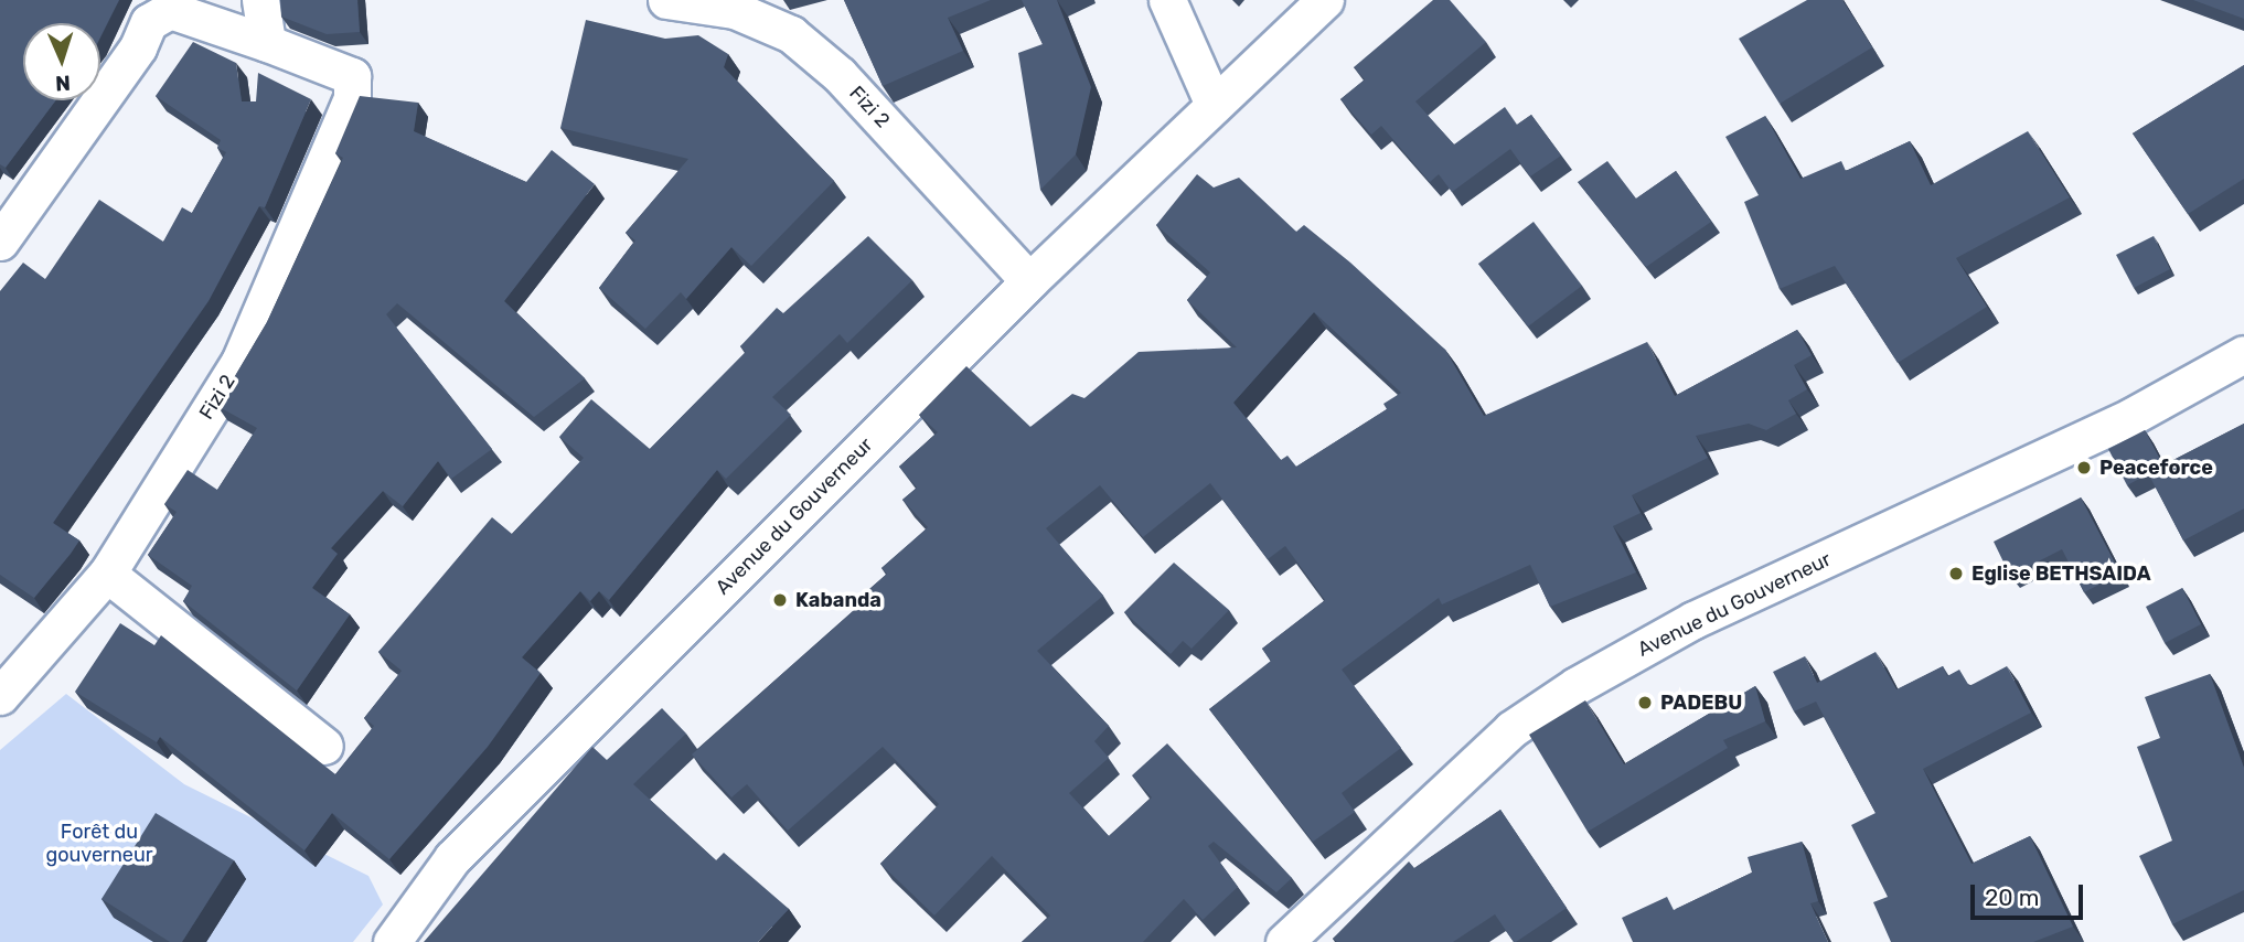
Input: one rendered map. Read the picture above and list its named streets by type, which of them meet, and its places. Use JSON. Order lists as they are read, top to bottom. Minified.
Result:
{"streets":{"street":["Fizi 2","Avenue du Gouverneur"]},"crossings":[["Fizi 2","Avenue du Gouverneur"]],"parks":["Forêt du gouverneur"],"places":["Peaceforce","Eglise BETHSAIDA","Kabanda","PADEBU"],"scale_bar":"20 m","north":"bottom"}
